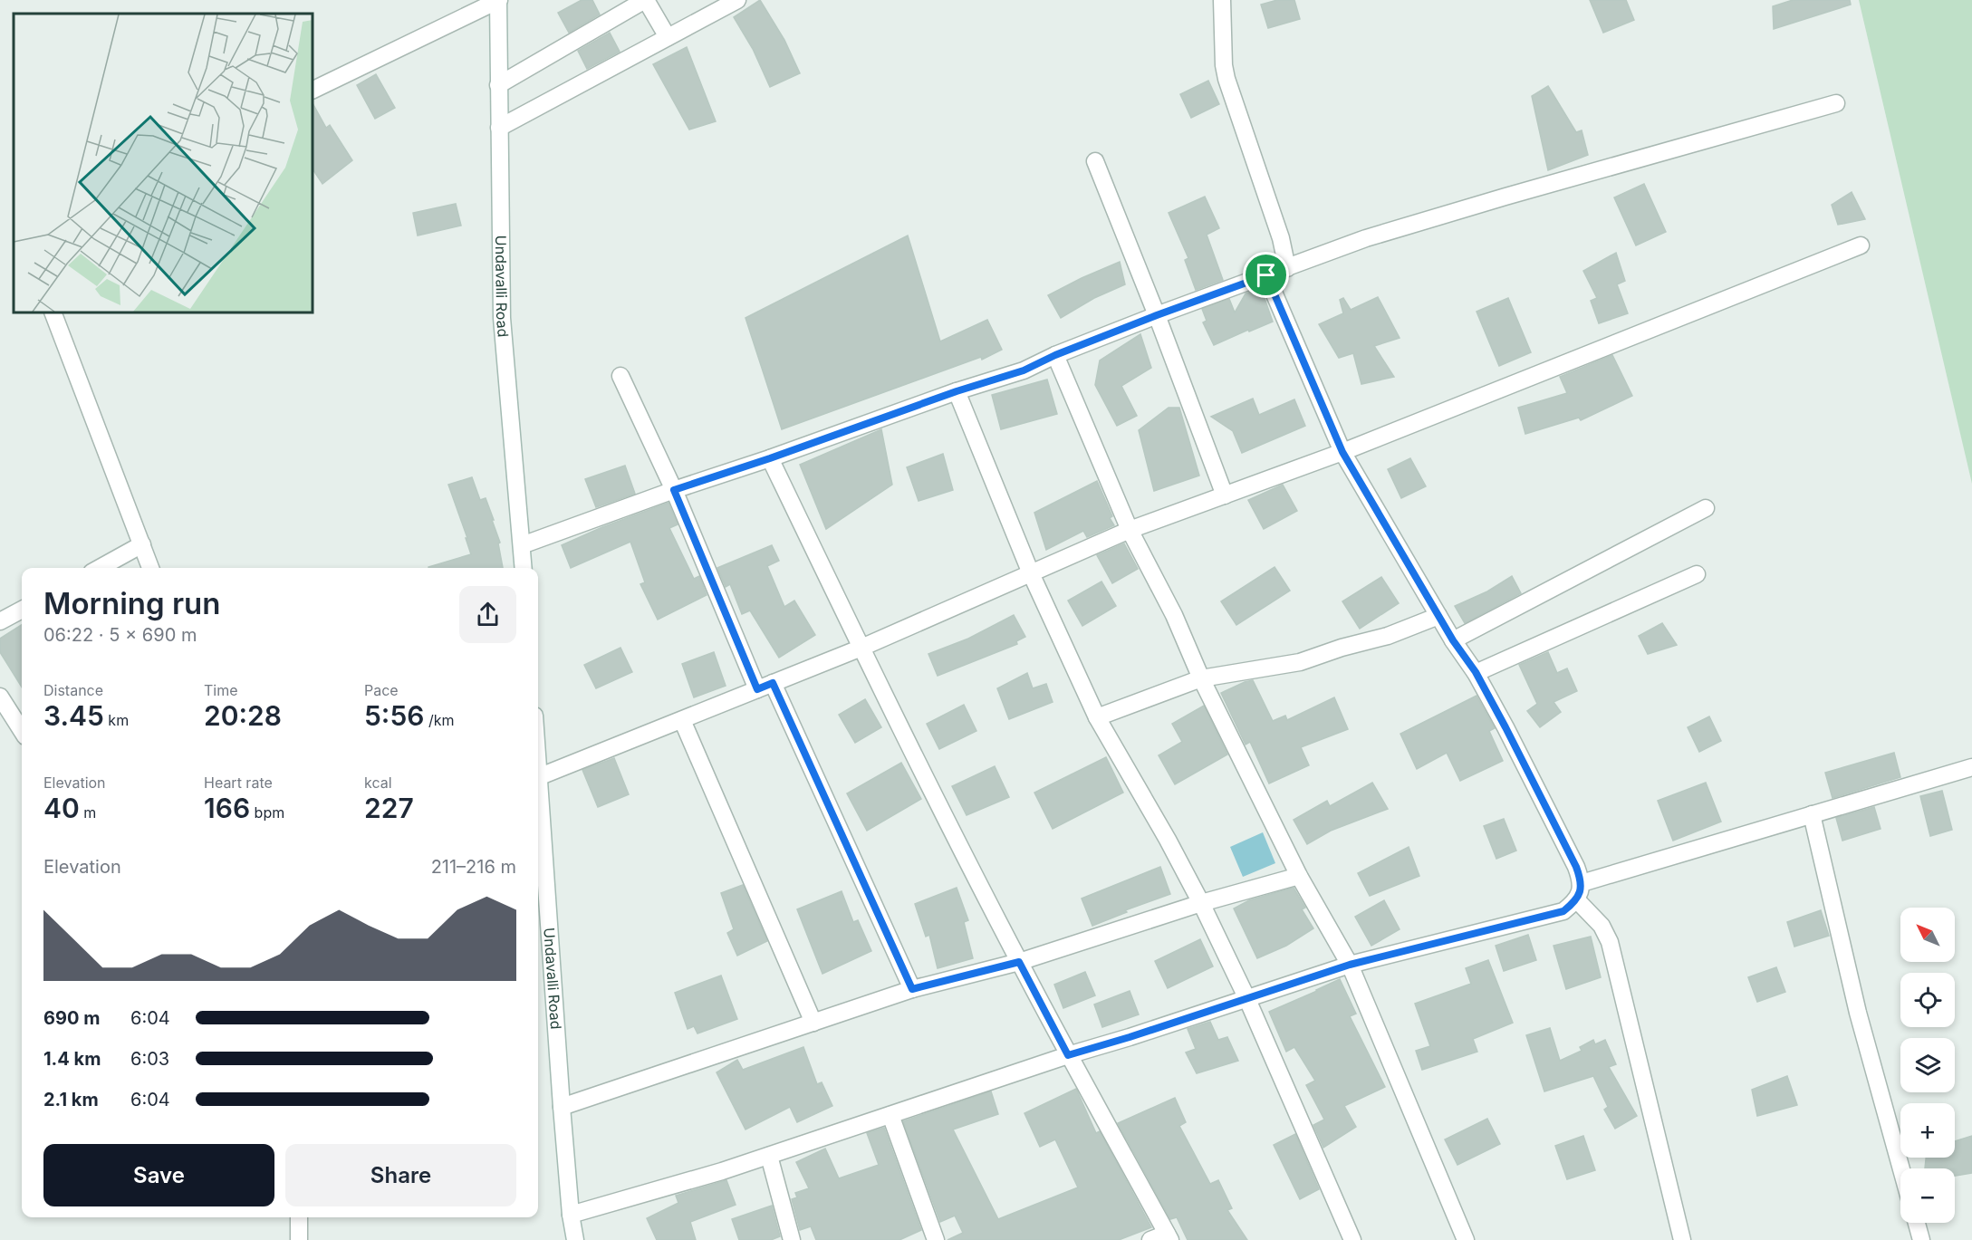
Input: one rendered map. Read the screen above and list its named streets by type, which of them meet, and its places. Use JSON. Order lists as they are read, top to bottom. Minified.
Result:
{"streets":{"street":["Undavalli Road"]},"north":"top left","page":{"heading":["Morning run","06:22 · 5 × 690 m"],"stats":[["Distance","3.45 km"],["Time","20:28"],["Pace","5:56 /km"],["Elevation","40 m"],["Heart rate","166 bpm"],["kcal","227"]],"chart":["Elevation","211–216 m"],"map_buttons":["+","−"],"list":[{"name":"690 m","note":"6:04"},{"name":"1.4 km","note":"6:03"},{"name":"2.1 km","note":"6:04"}],"buttons":["Save","Share"]}}
